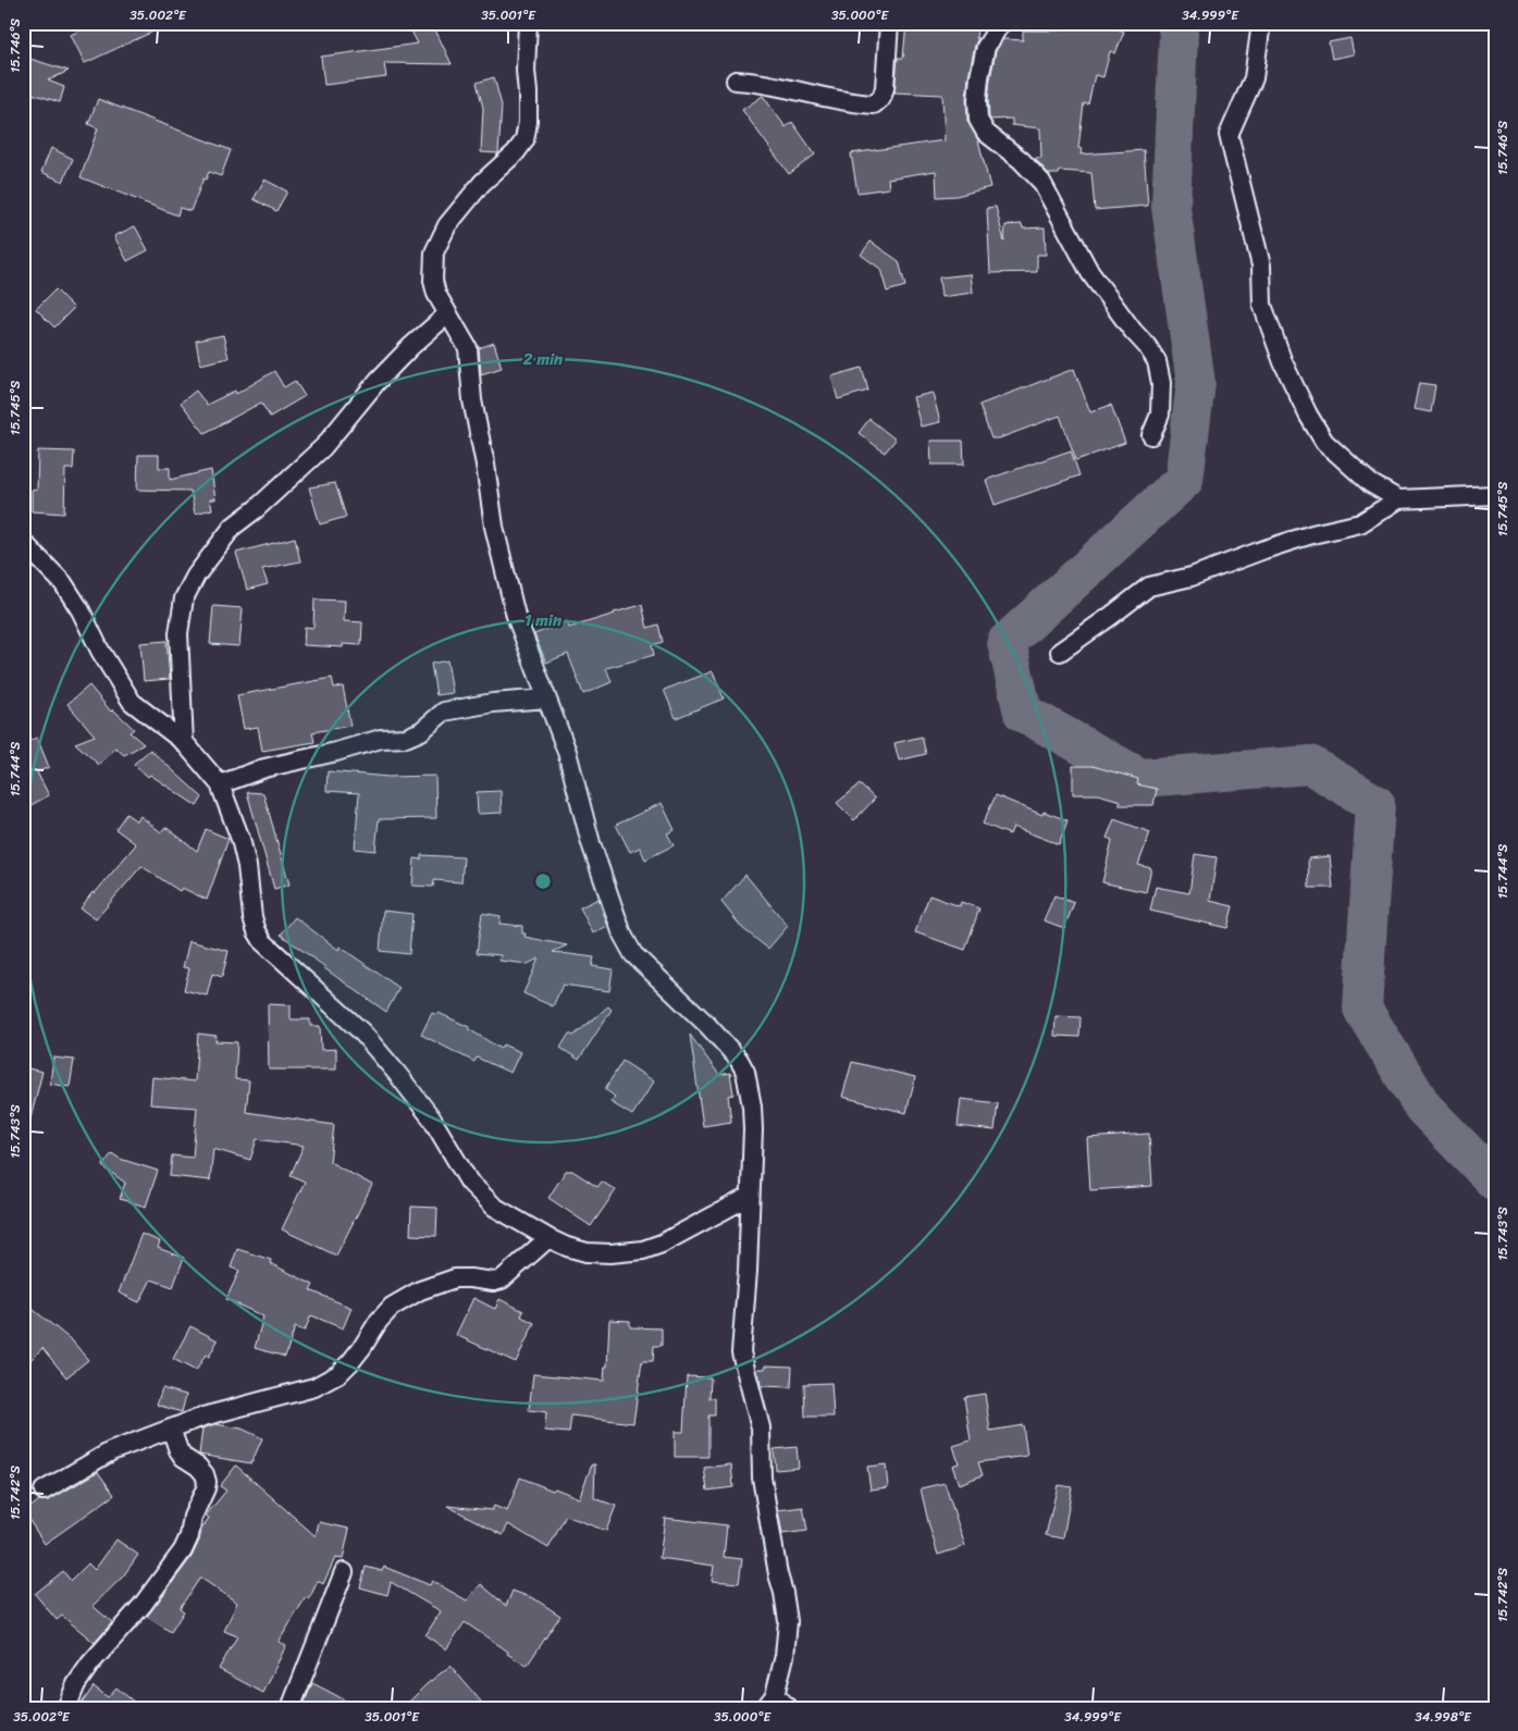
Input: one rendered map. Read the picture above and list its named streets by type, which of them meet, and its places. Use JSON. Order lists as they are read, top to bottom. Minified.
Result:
{"coordinates":["35.002°E","35.001°E","35.000°E","34.999°E","15.746°S","15.745°S","15.744°S","15.743°S","15.742°S","34.998°E"],"rings":["2 min","1 min"]}
